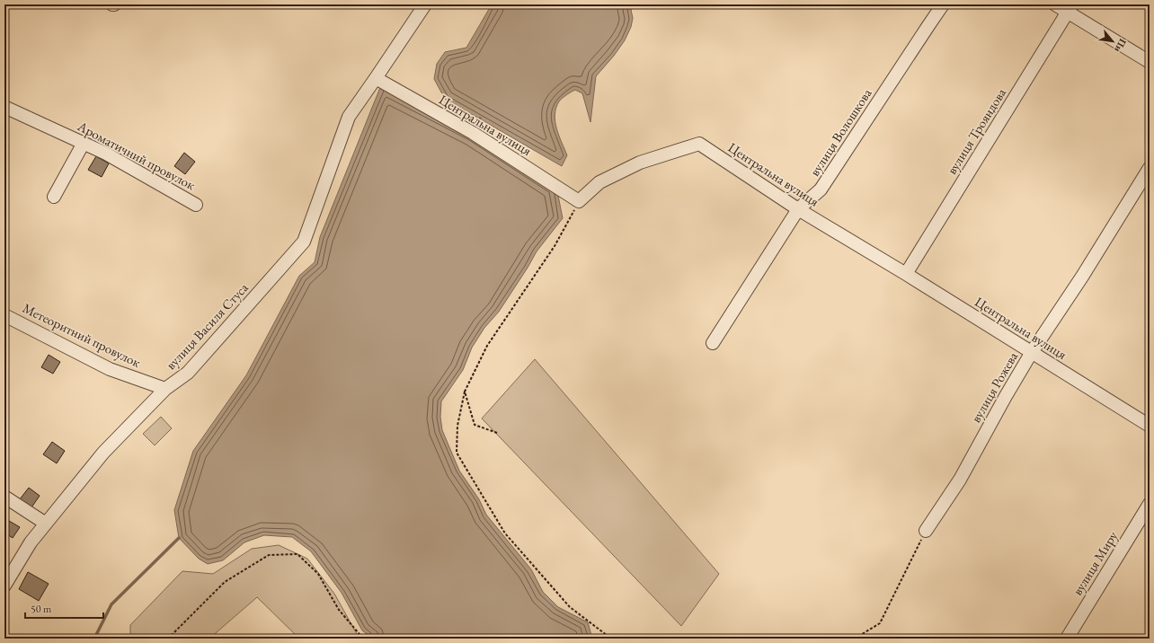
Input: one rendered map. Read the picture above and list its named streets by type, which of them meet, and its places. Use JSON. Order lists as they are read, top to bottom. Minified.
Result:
{"streets":{"street":["Центральна вулиця","вулиця Трояндова","вулиця Волошкова","Ароматичний провулок","вулиця Василя Стуса","Метеоритний провулок","вулиця Рожева","вулиця Миру"]},"crossings":[["Центральна вулиця","вулиця Трояндова"],["Центральна вулиця","вулиця Волошкова"],["Центральна вулиця","вулиця Василя Стуса"],["Центральна вулиця","вулиця Рожева"],["вулиця Василя Стуса","Метеоритний провулок"]],"scale_bar":"50 m","north":"bottom right"}
